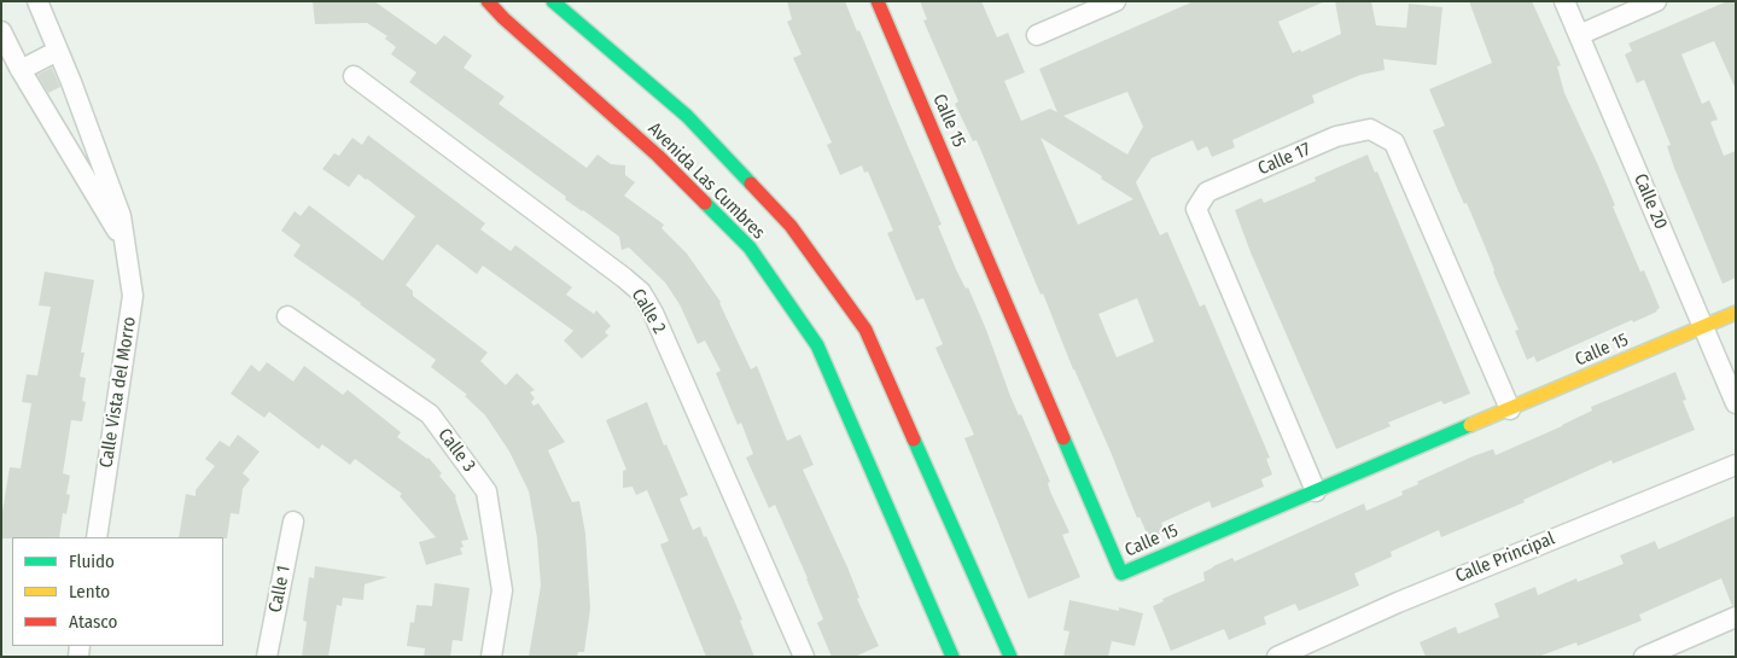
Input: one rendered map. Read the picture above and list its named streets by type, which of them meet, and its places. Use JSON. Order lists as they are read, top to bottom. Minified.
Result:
{"streets":{"main road":["Calle 15","Avenida Las Cumbres"],"street":["Calle 17","Calle 20","Calle 2","Calle Vista del Morro","Calle 3","Calle Principal","Calle 1"]},"crossings":[["Calle 15","Calle 17"],["Calle 15","Calle 20"]],"legend":["Fluido","Lento","Atasco"]}
